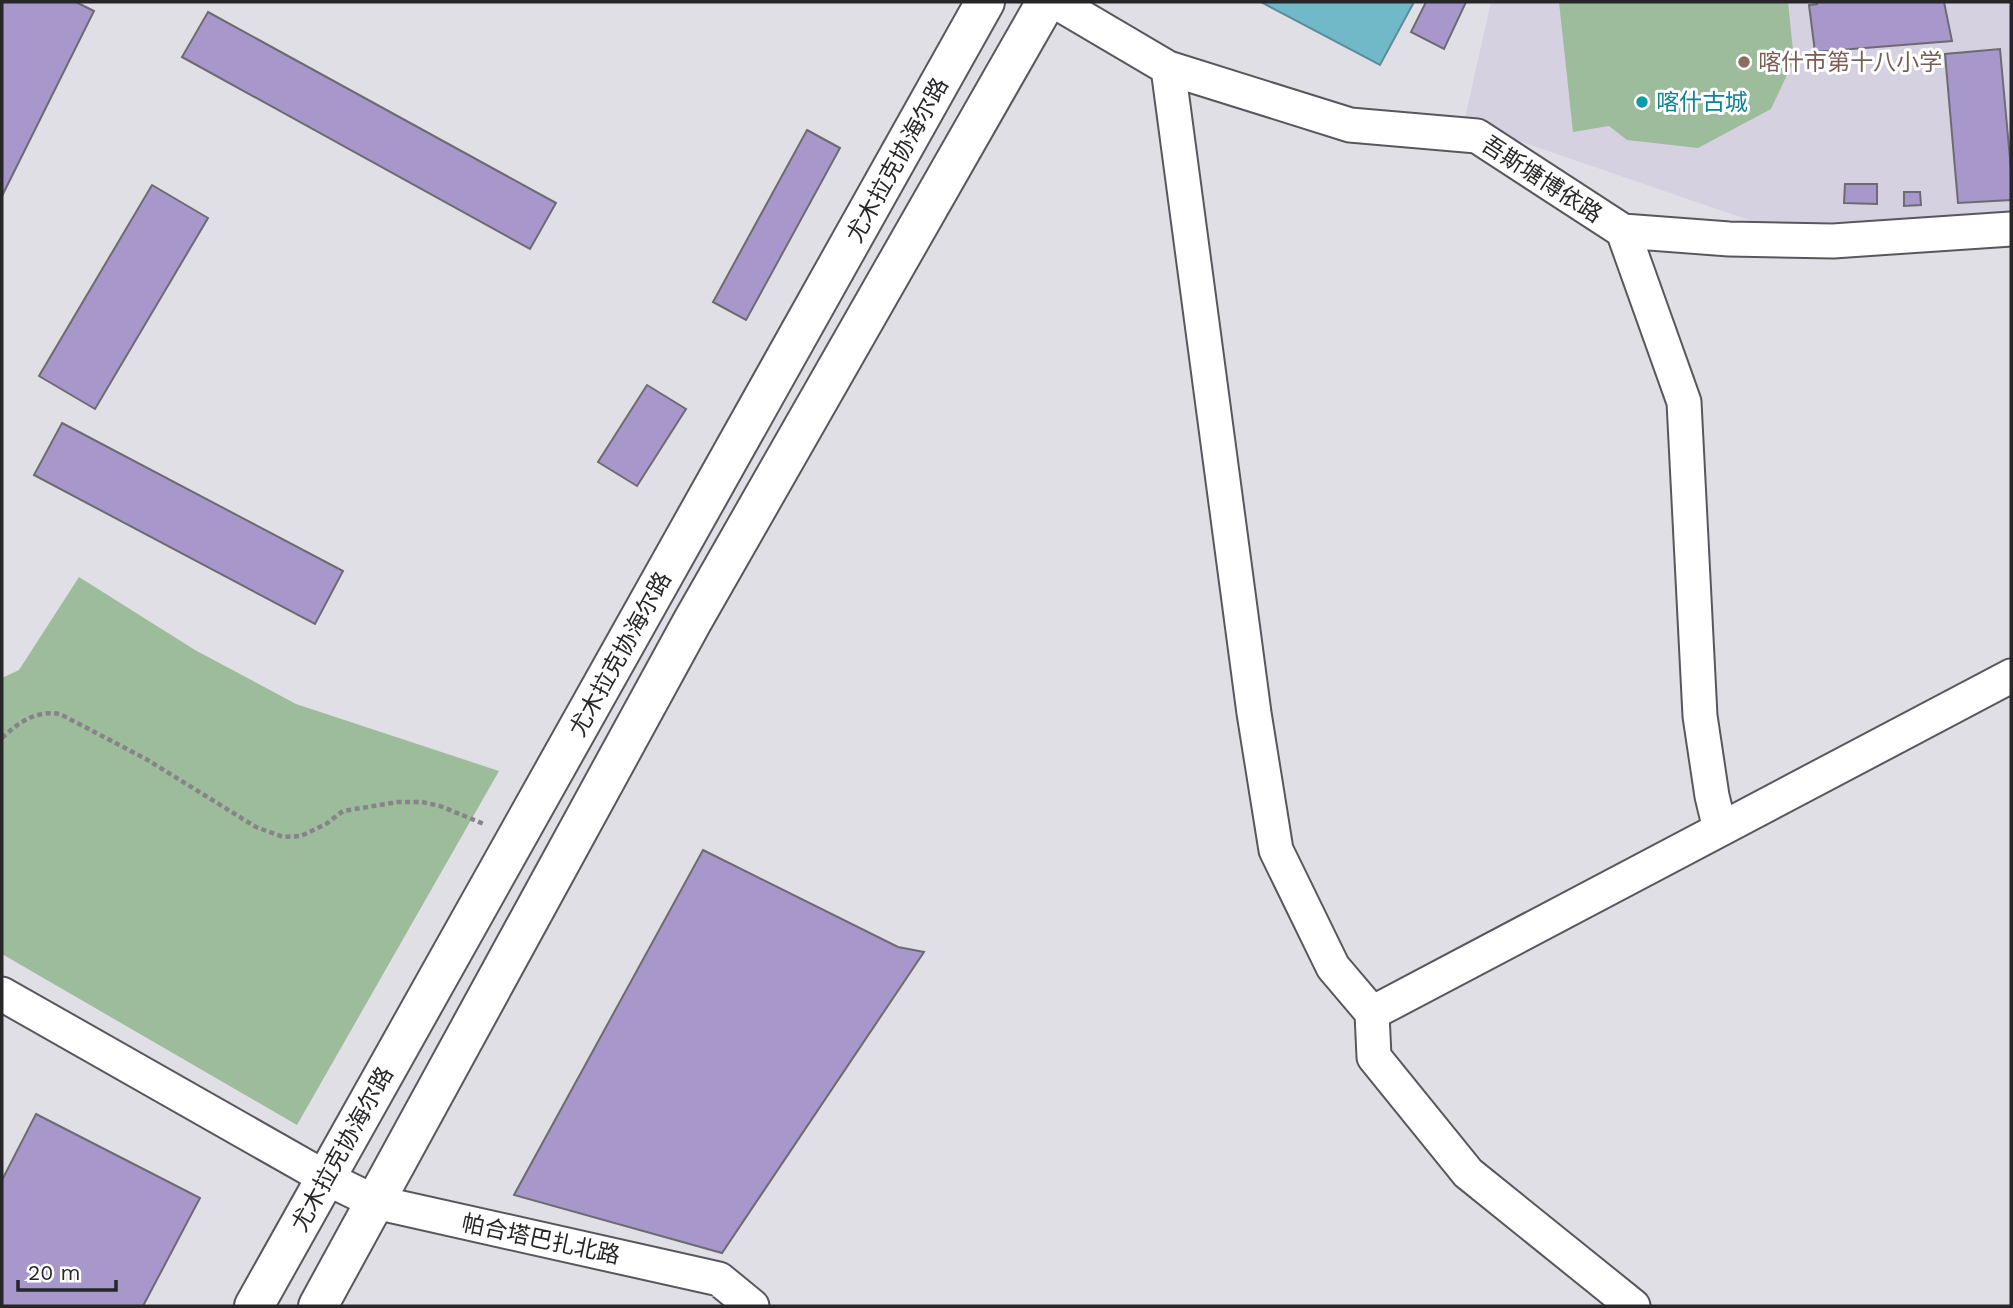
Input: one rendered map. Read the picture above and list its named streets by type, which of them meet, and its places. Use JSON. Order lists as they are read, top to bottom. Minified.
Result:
{"streets":{"main road":["尤木拉克协海尔路"],"street":["吾斯塘博依路","帕合塔巴扎北路"]},"crossings":[["尤木拉克协海尔路","帕合塔巴扎北路"]],"places":["喀什市第十八小学","喀什古城"],"scale_bar":"20 m"}
